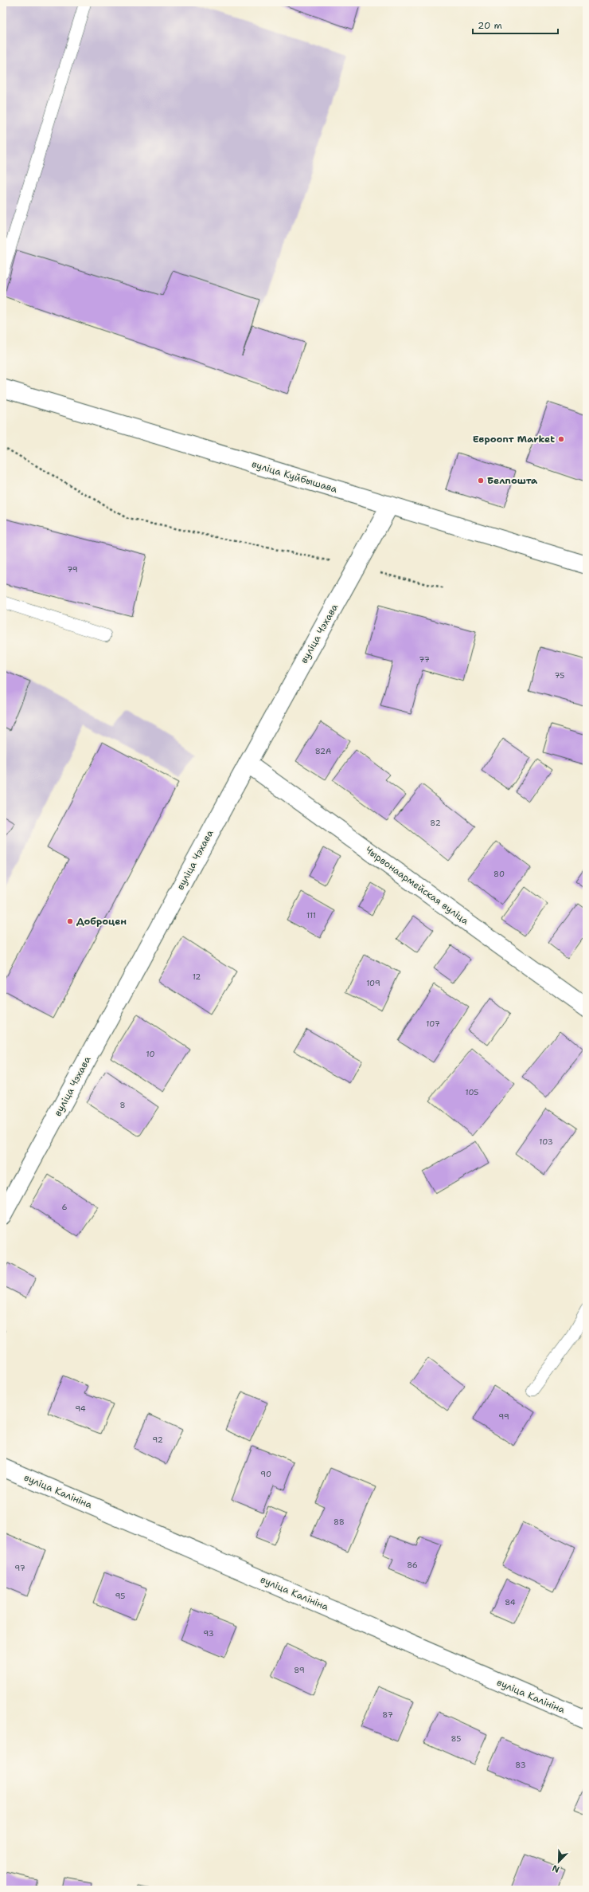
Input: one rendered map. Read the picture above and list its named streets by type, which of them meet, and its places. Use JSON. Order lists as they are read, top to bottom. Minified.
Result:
{"streets":{"street":["вуліца Куйбышава","вуліца Чэхава","Чырвонаармейская вуліца","вуліца Калініна"]},"crossings":[["вуліца Куйбышава","вуліца Чэхава"],["вуліца Чэхава","Чырвонаармейская вуліца"]],"places":["Евроопт Market","Белпошта","Доброцен"],"house_numbers":["79","77","75","82А","82","80","111","12","109","107","10","105","8","103","6","94","99","92","90","88","86","97","95","84","93","89","87","85","83"],"scale_bar":"20 m","north":"bottom left"}
